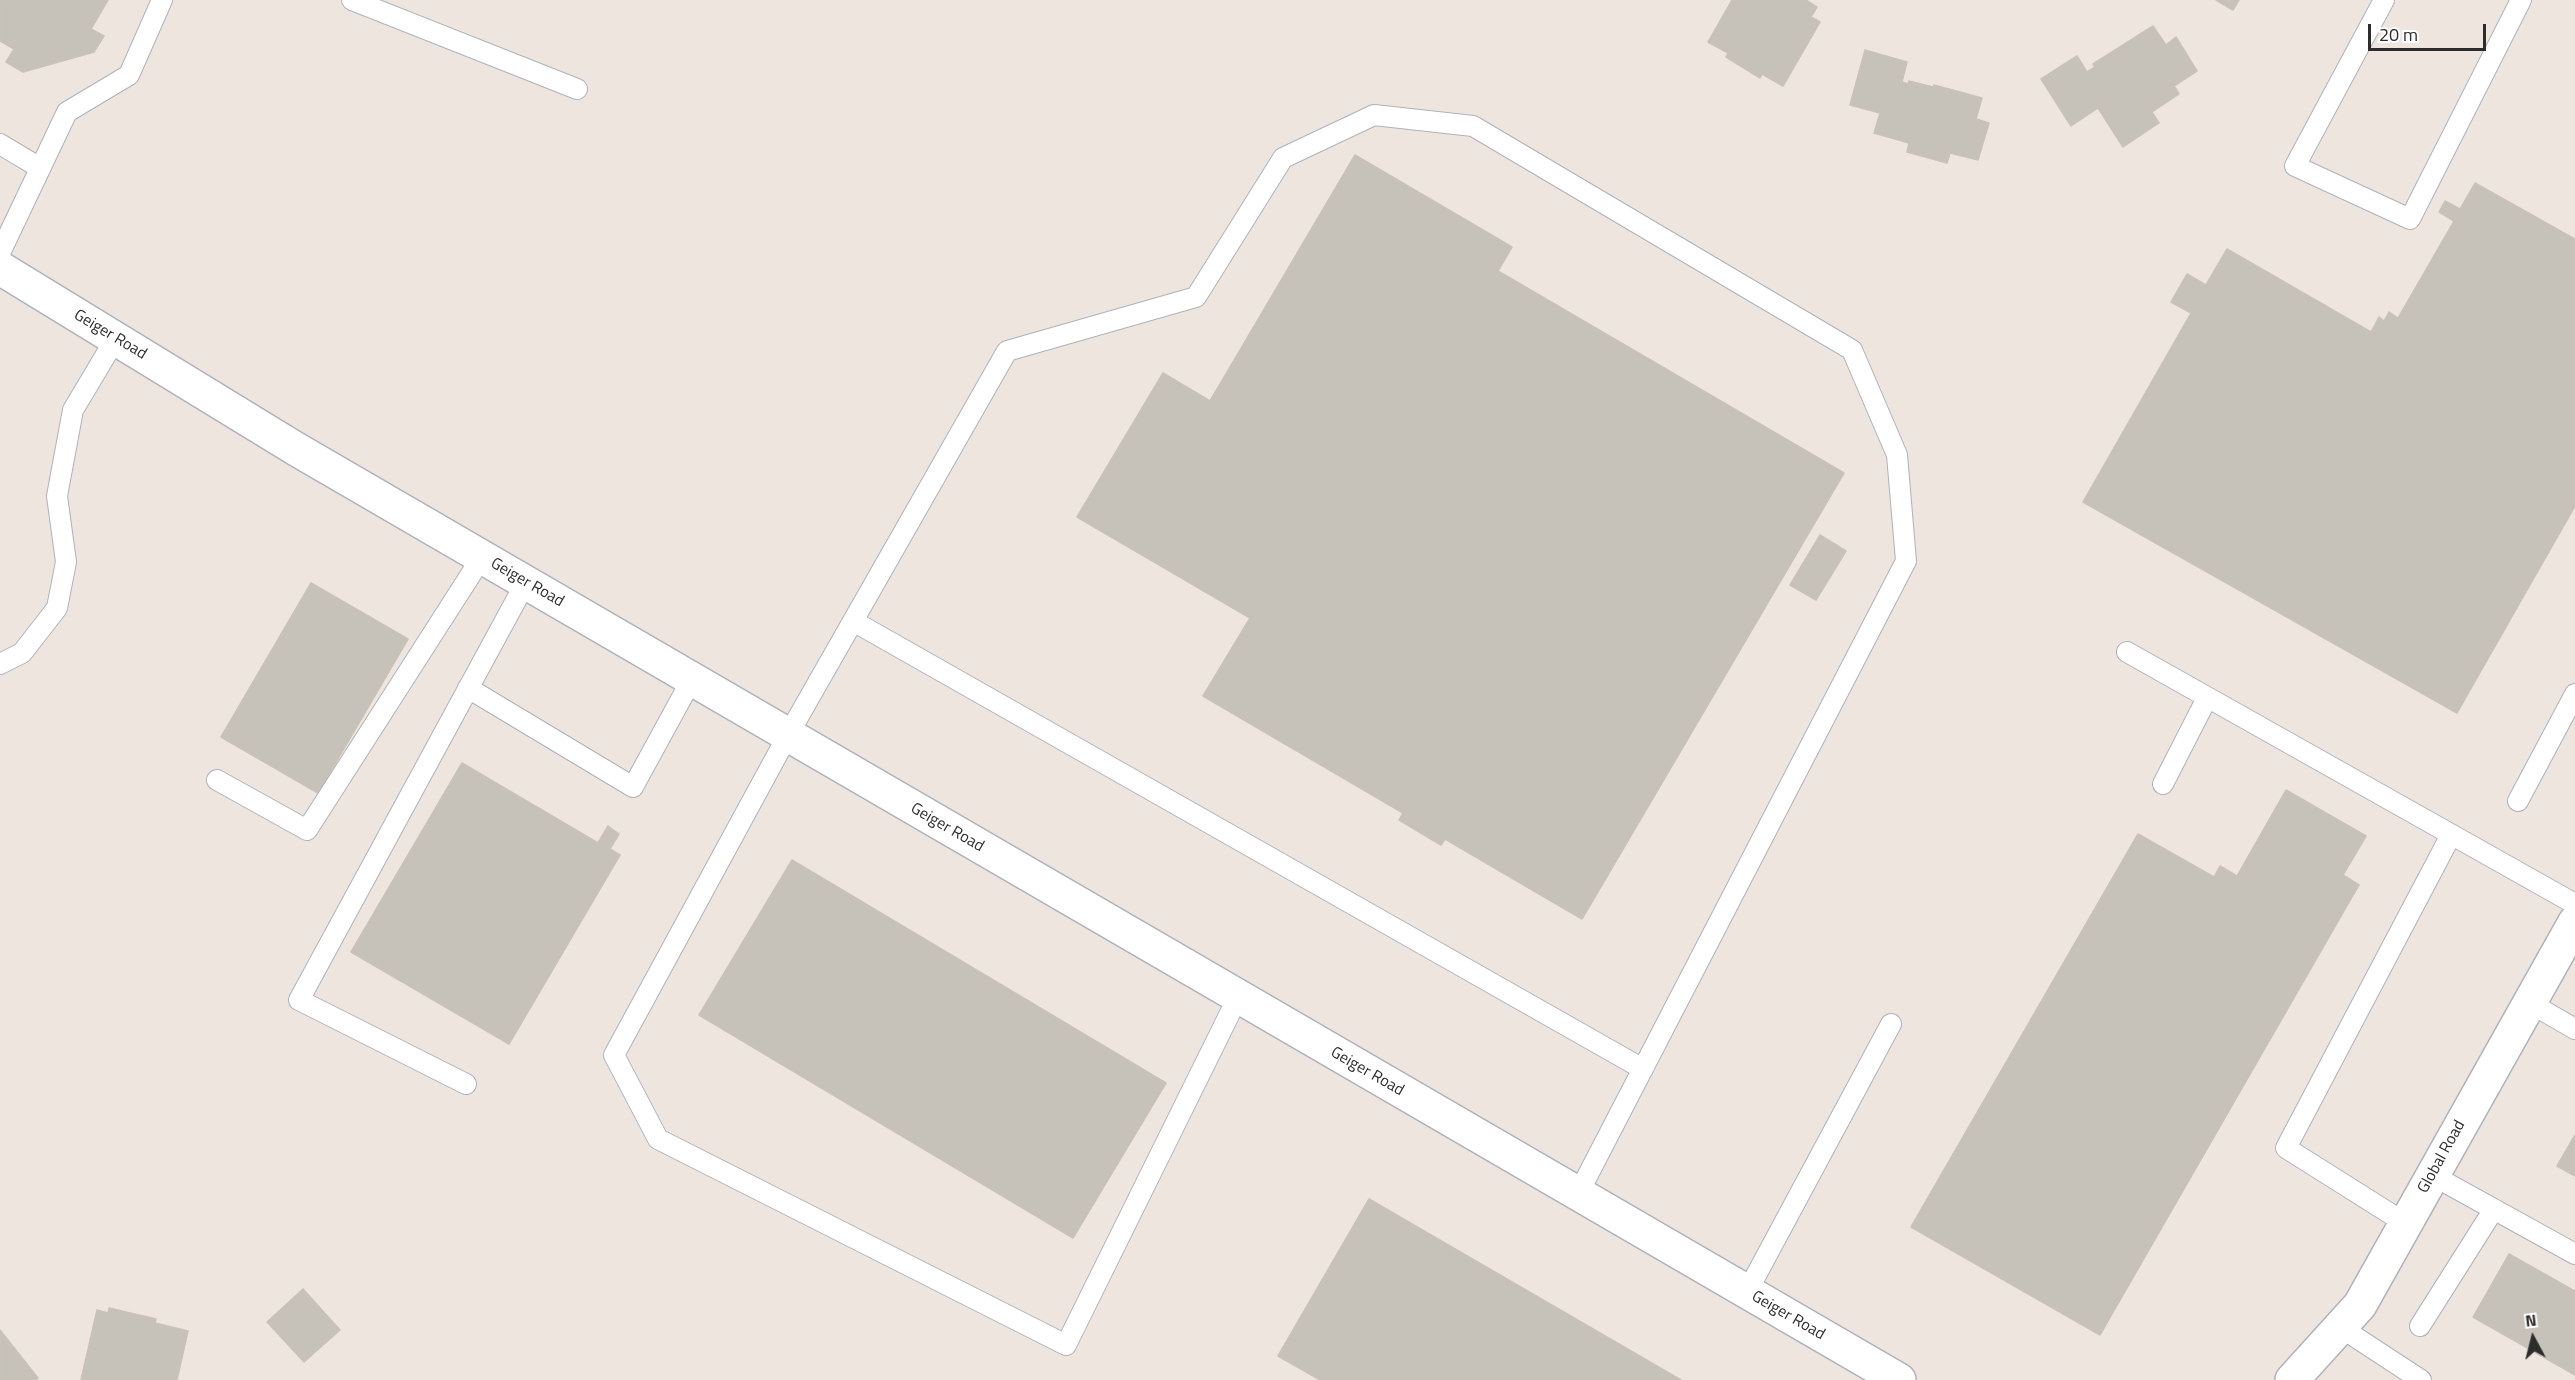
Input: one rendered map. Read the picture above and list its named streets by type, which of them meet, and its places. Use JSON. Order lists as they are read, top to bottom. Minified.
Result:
{"streets":{"street":["Geiger Road","Global Road"]},"scale_bar":"20 m","north":"top"}
